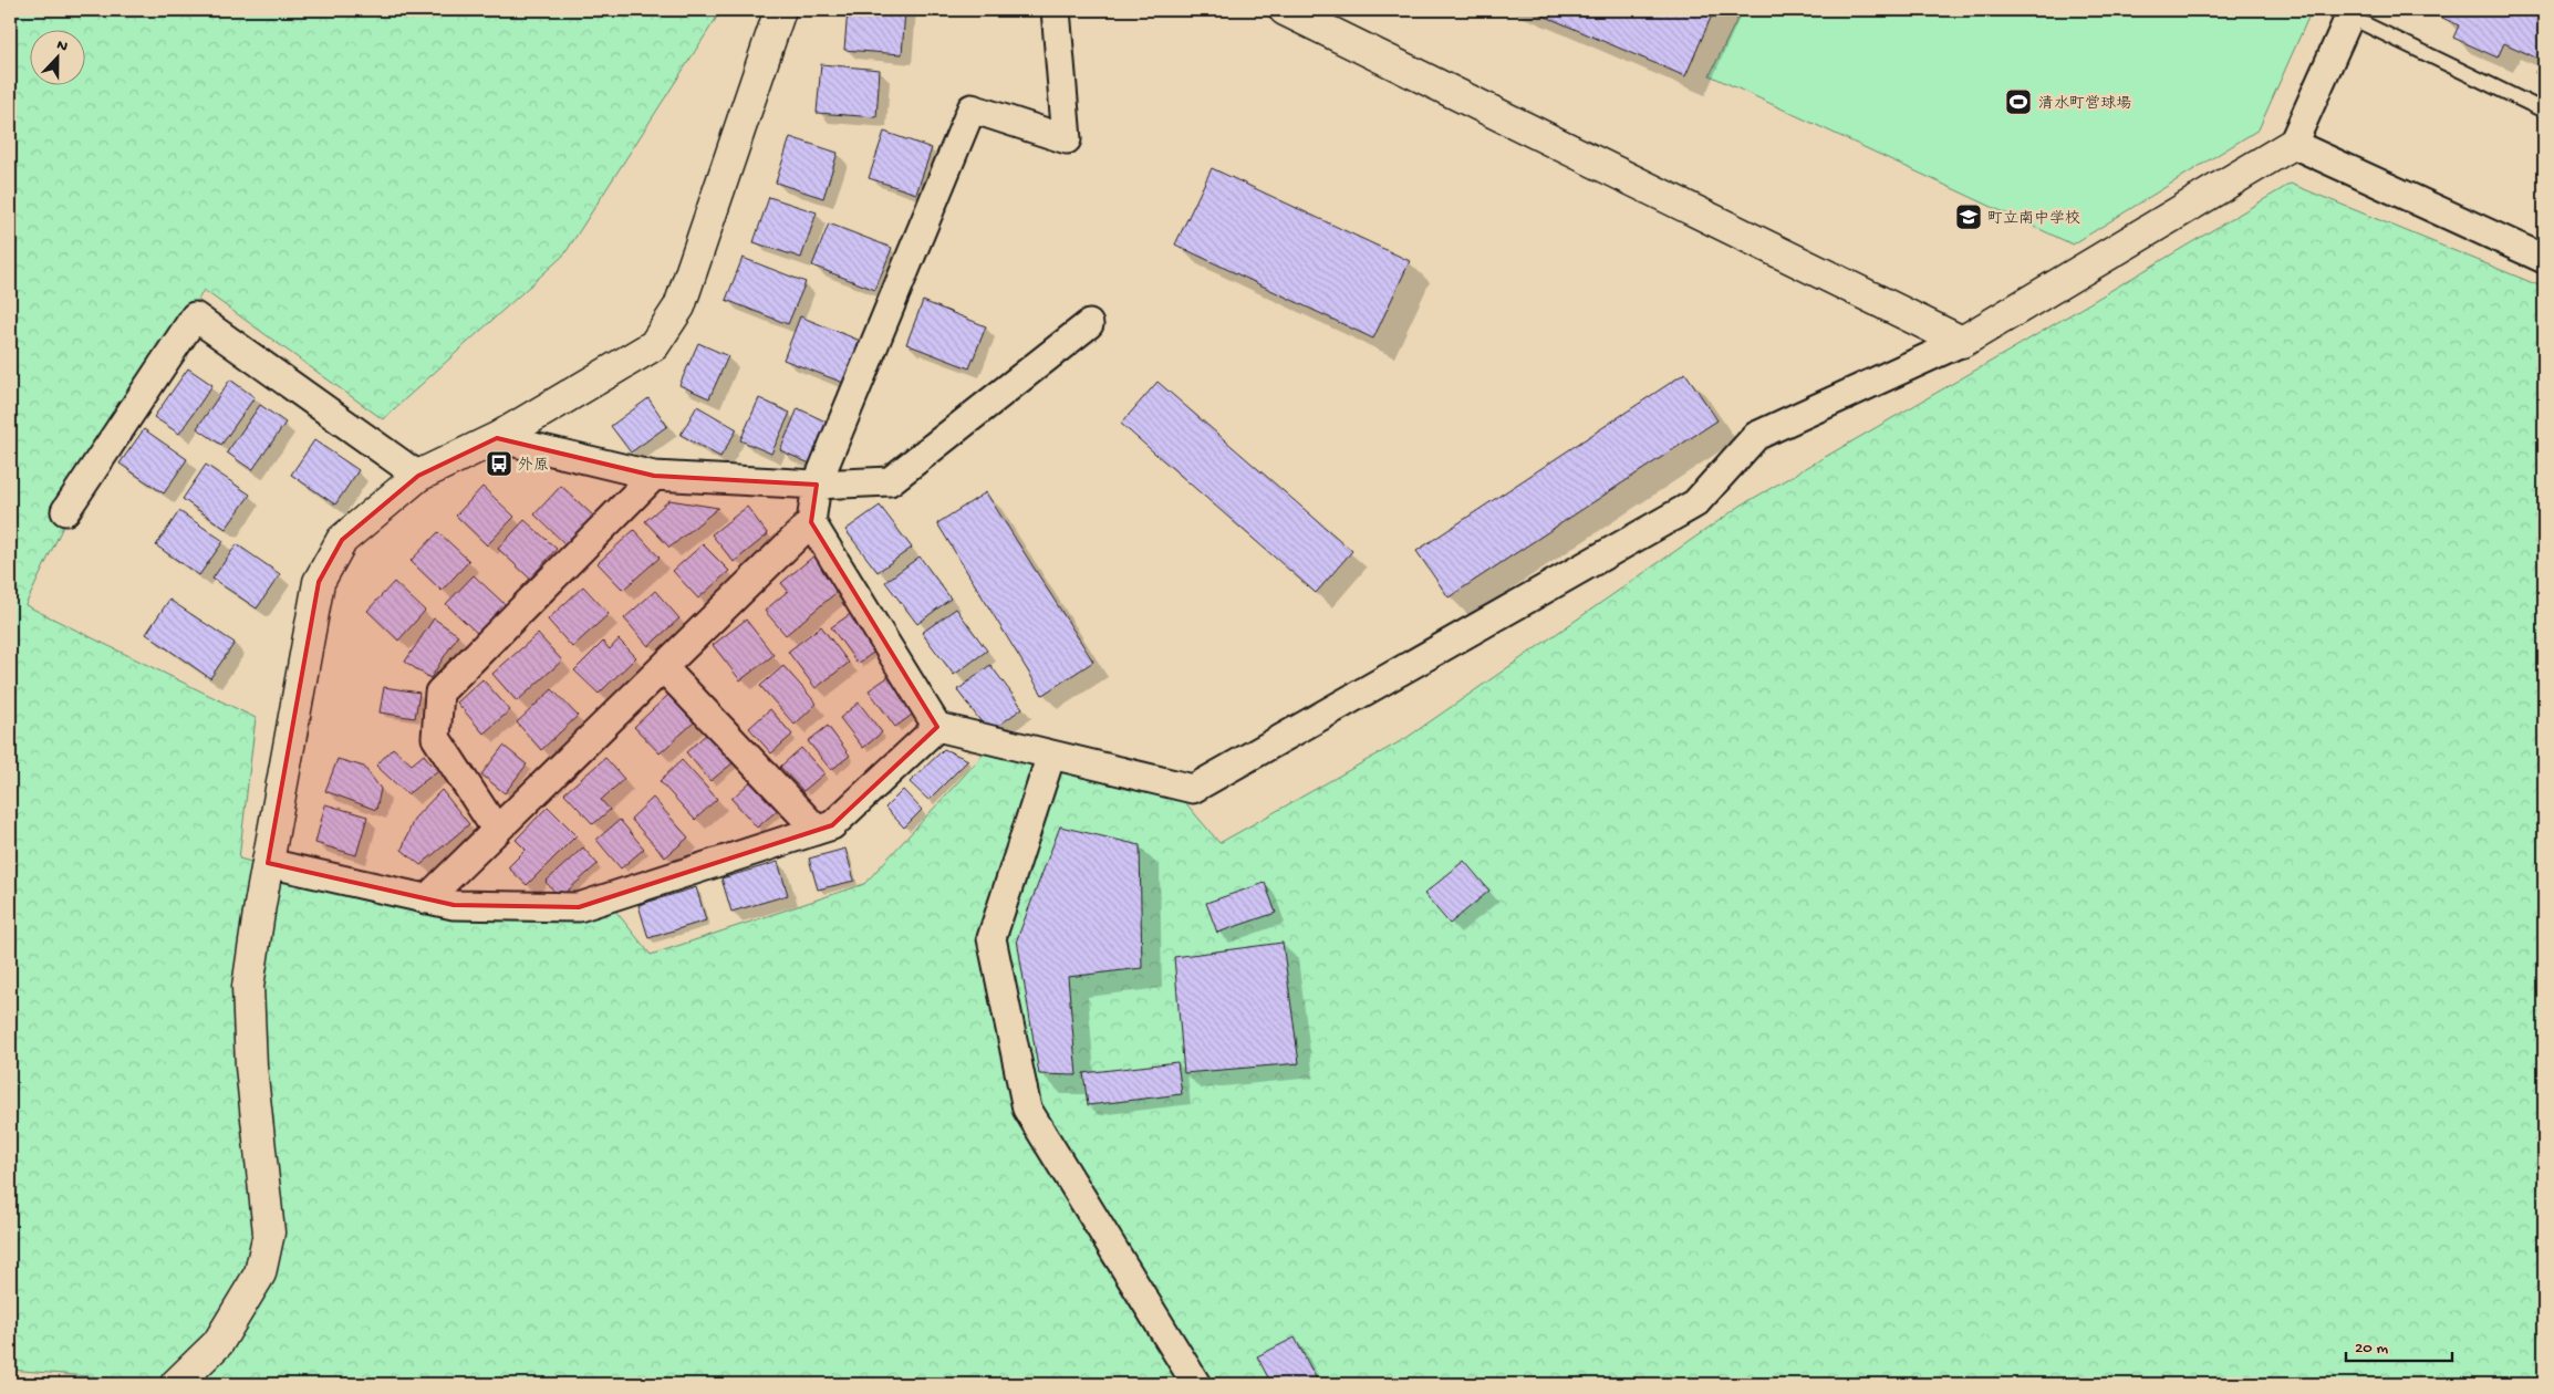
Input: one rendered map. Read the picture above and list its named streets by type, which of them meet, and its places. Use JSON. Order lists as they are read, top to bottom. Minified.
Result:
{"places":{"sports":["清水町営球場"],"school or university":["町立南中学校"],"bus stop":["外原"]},"scale_bar":"20 m","north":"top"}
